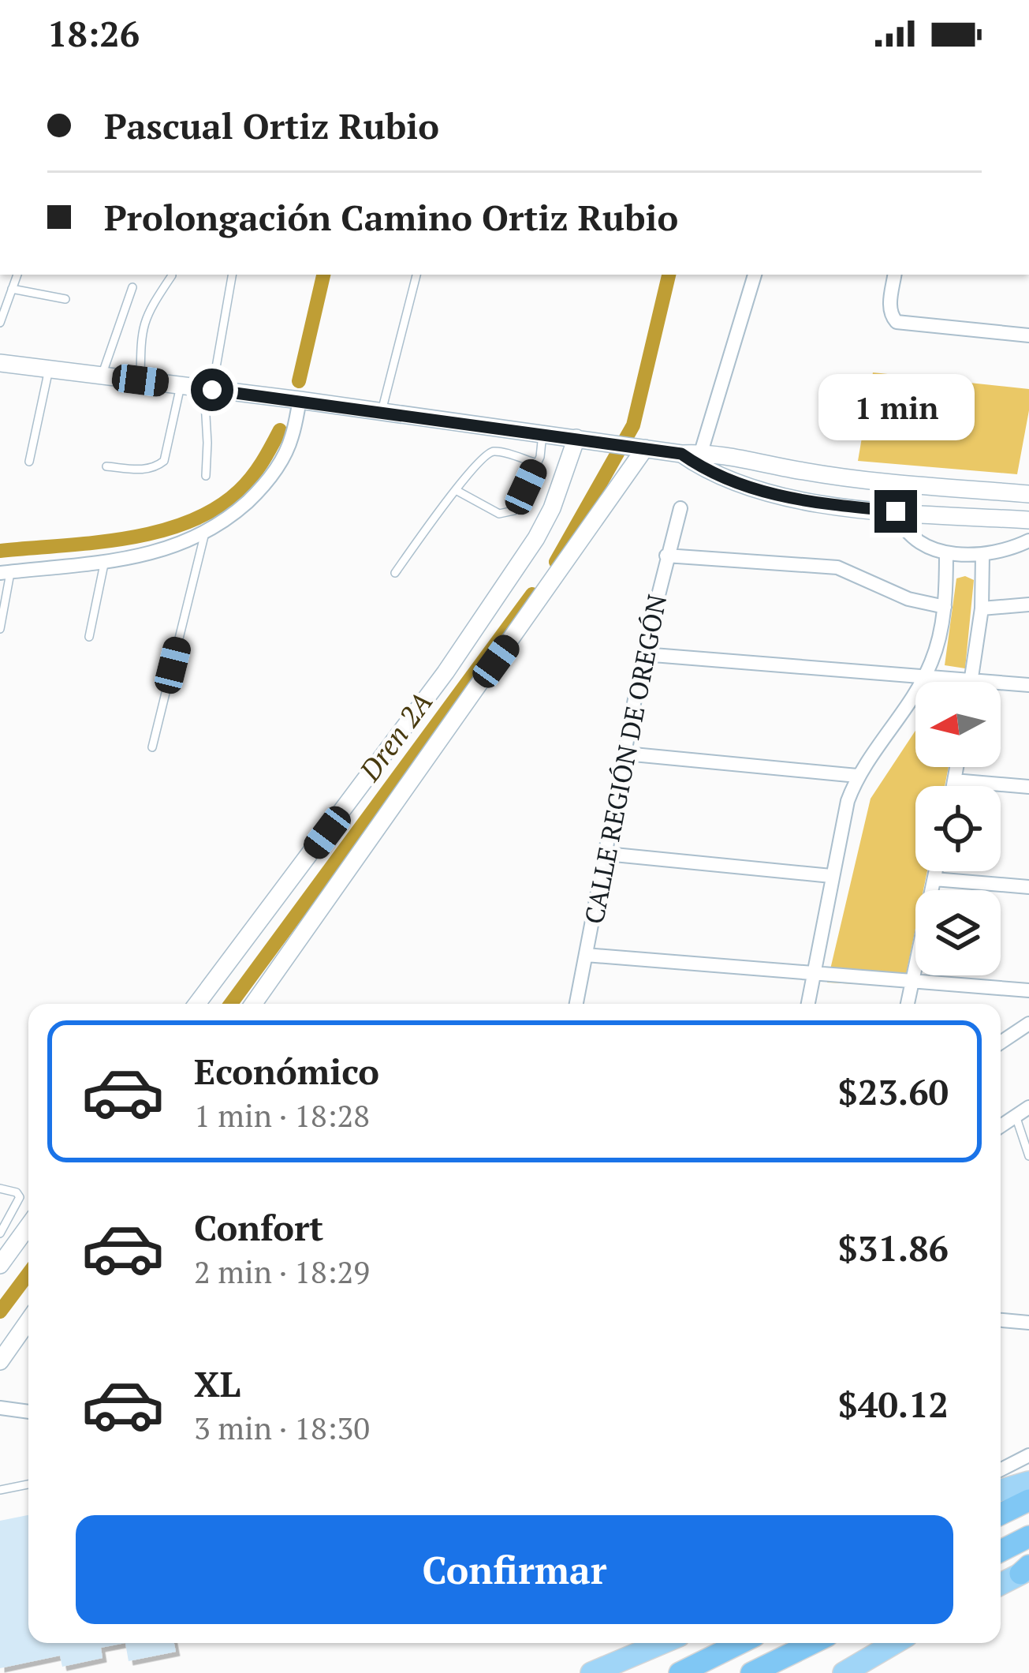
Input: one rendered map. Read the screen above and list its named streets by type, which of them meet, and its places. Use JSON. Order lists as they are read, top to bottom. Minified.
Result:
{"streets":{"street":["CALLE REGIÓN DE OREGÓN"]},"water":["Dren 2A"],"north":"left","page":{"status":"18:26","banner":["Pascual Ortiz Rubio","Prolongación Camino Ortiz Rubio"],"bubble":"1 min","list":[{"name":"Económico","note":"1 min · 18:28","value":"$23.60"},{"name":"Confort","note":"2 min · 18:29","value":"$31.86"},{"name":"XL","note":"3 min · 18:30","value":"$40.12"}],"buttons":"Confirmar"}}
